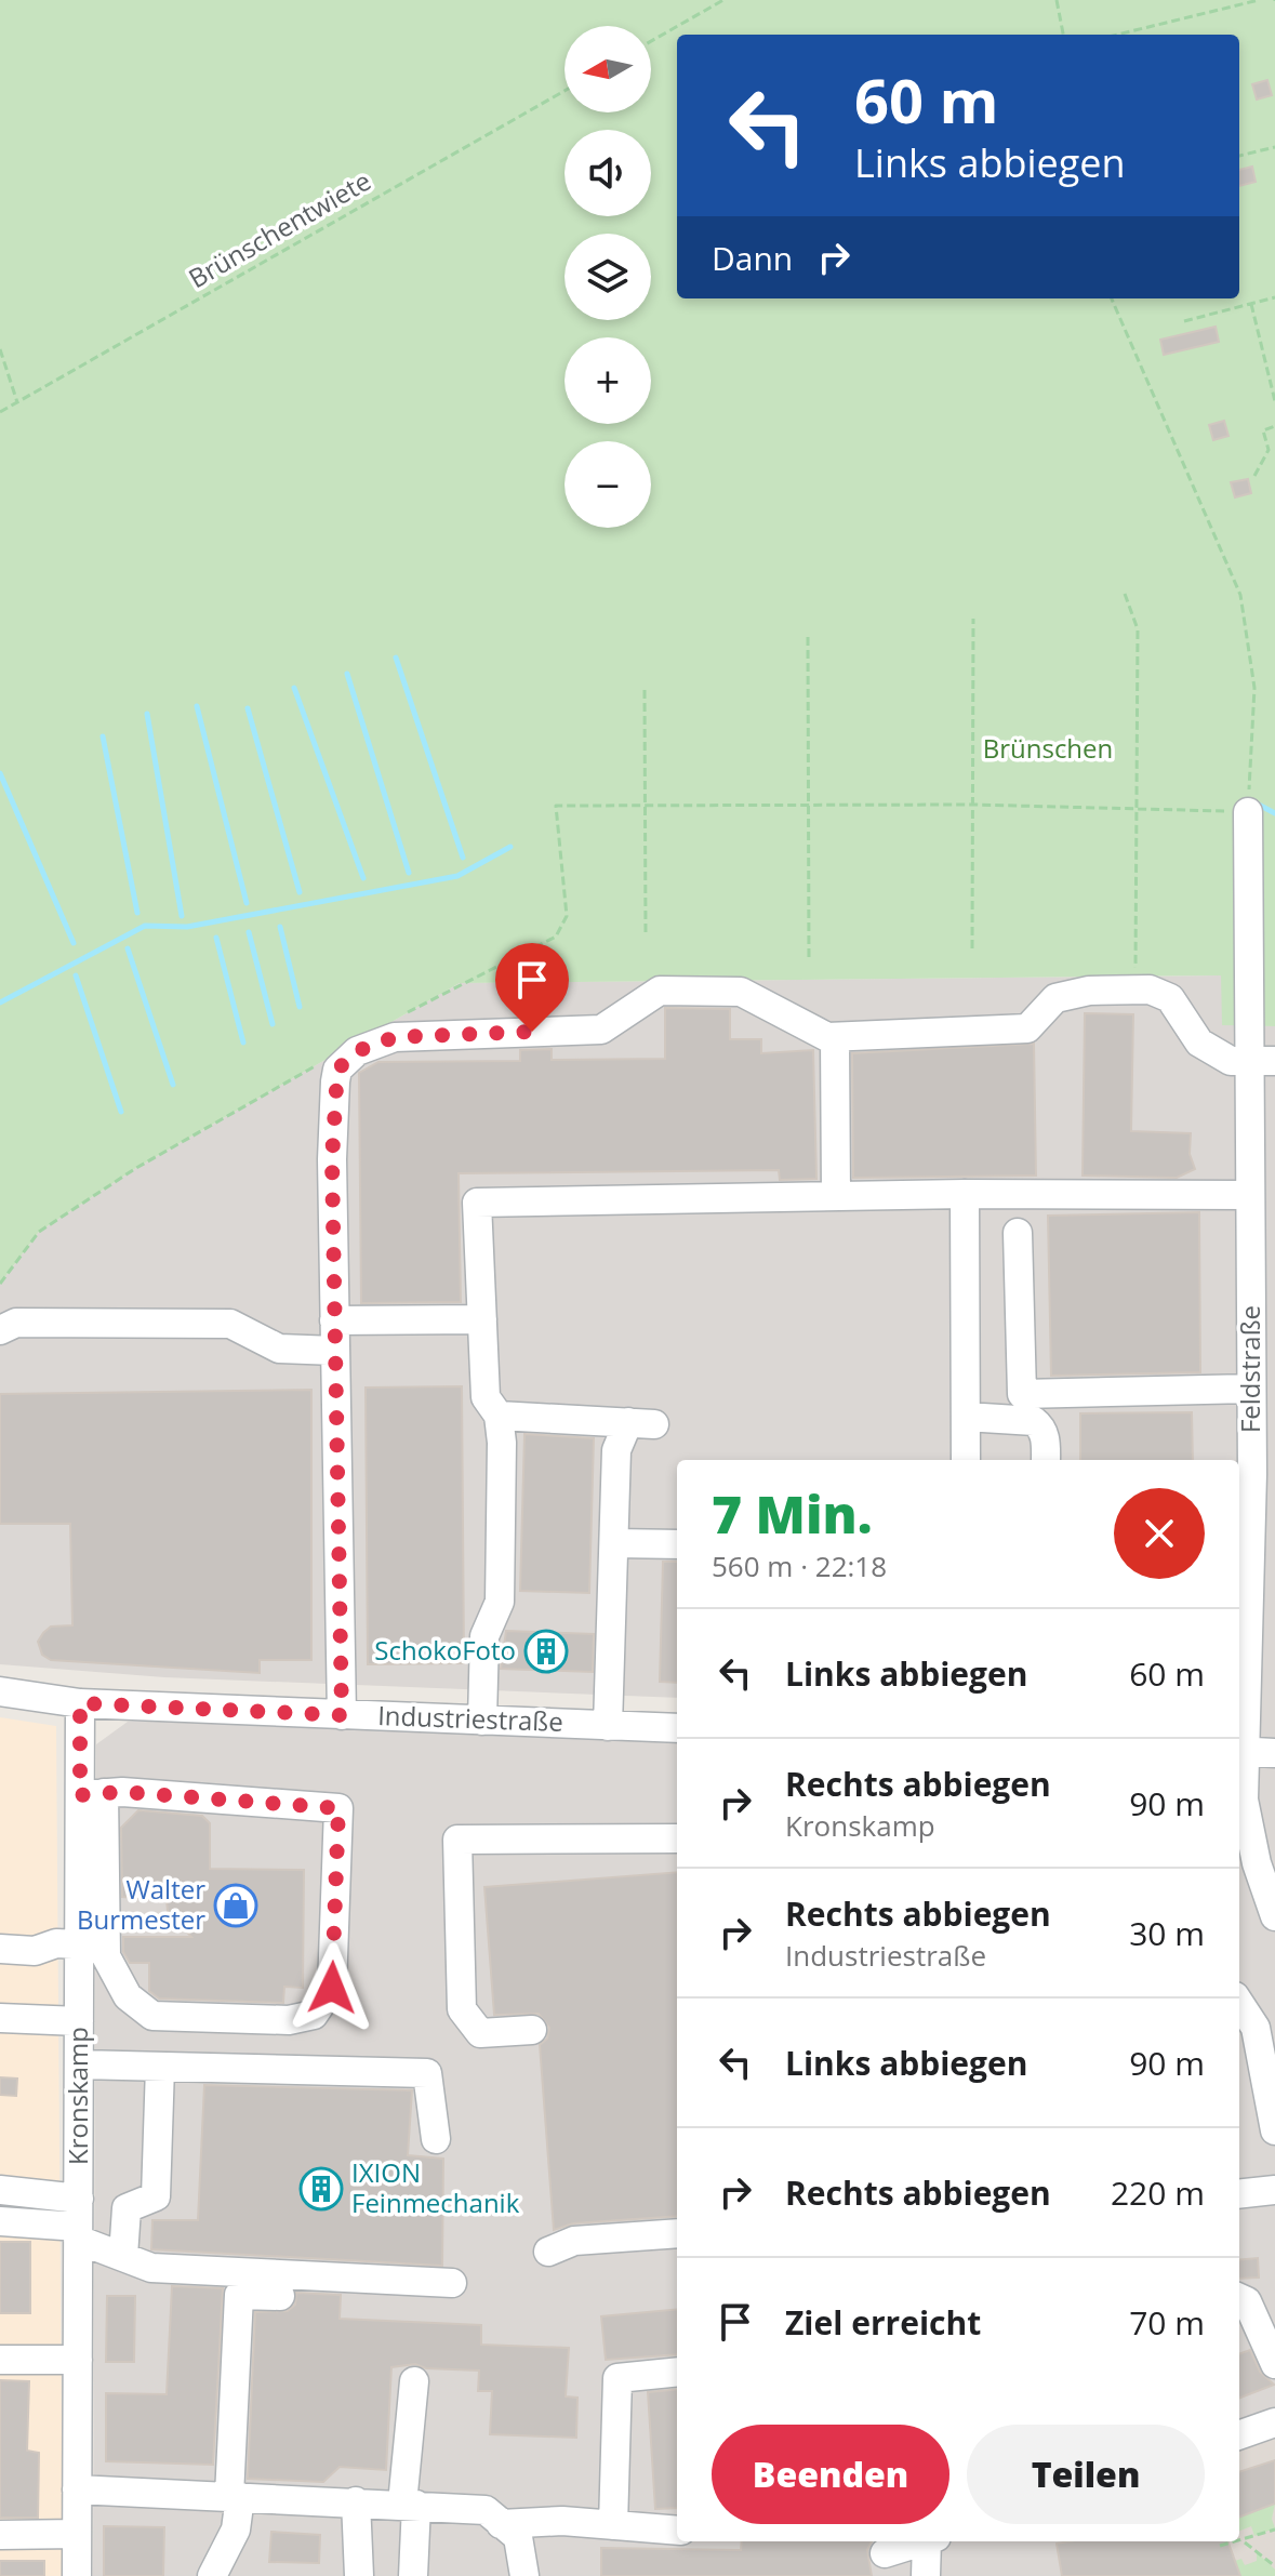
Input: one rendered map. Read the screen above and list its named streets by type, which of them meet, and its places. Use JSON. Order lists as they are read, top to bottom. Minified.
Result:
{"streets":{"street":["Feldstraße","Industriestraße","Kronskamp"],"path":["Brünschentwiete"]},"crossings":[["Industriestraße","Kronskamp"]],"parks":["Brünschen"],"places":{"building":["SchokoFoto","IXION Feinmechanik"],"shop":["Walter Burmester"]},"north":"left","page":{"map_buttons":["+","−"],"turn":["60 m","Links abbiegen"],"then":"Dann","heading":["7 Min.","560 m · 22:18"],"list":[{"name":"Links abbiegen","value":"60 m"},{"name":"Rechts abbiegen","note":"Kronskamp","value":"90 m"},{"name":"Rechts abbiegen","note":"Industriestraße","value":"30 m"},{"name":"Links abbiegen","value":"90 m"},{"name":"Rechts abbiegen","value":"220 m"},{"name":"Ziel erreicht","value":"70 m"}],"buttons":["Beenden","Teilen"]}}
